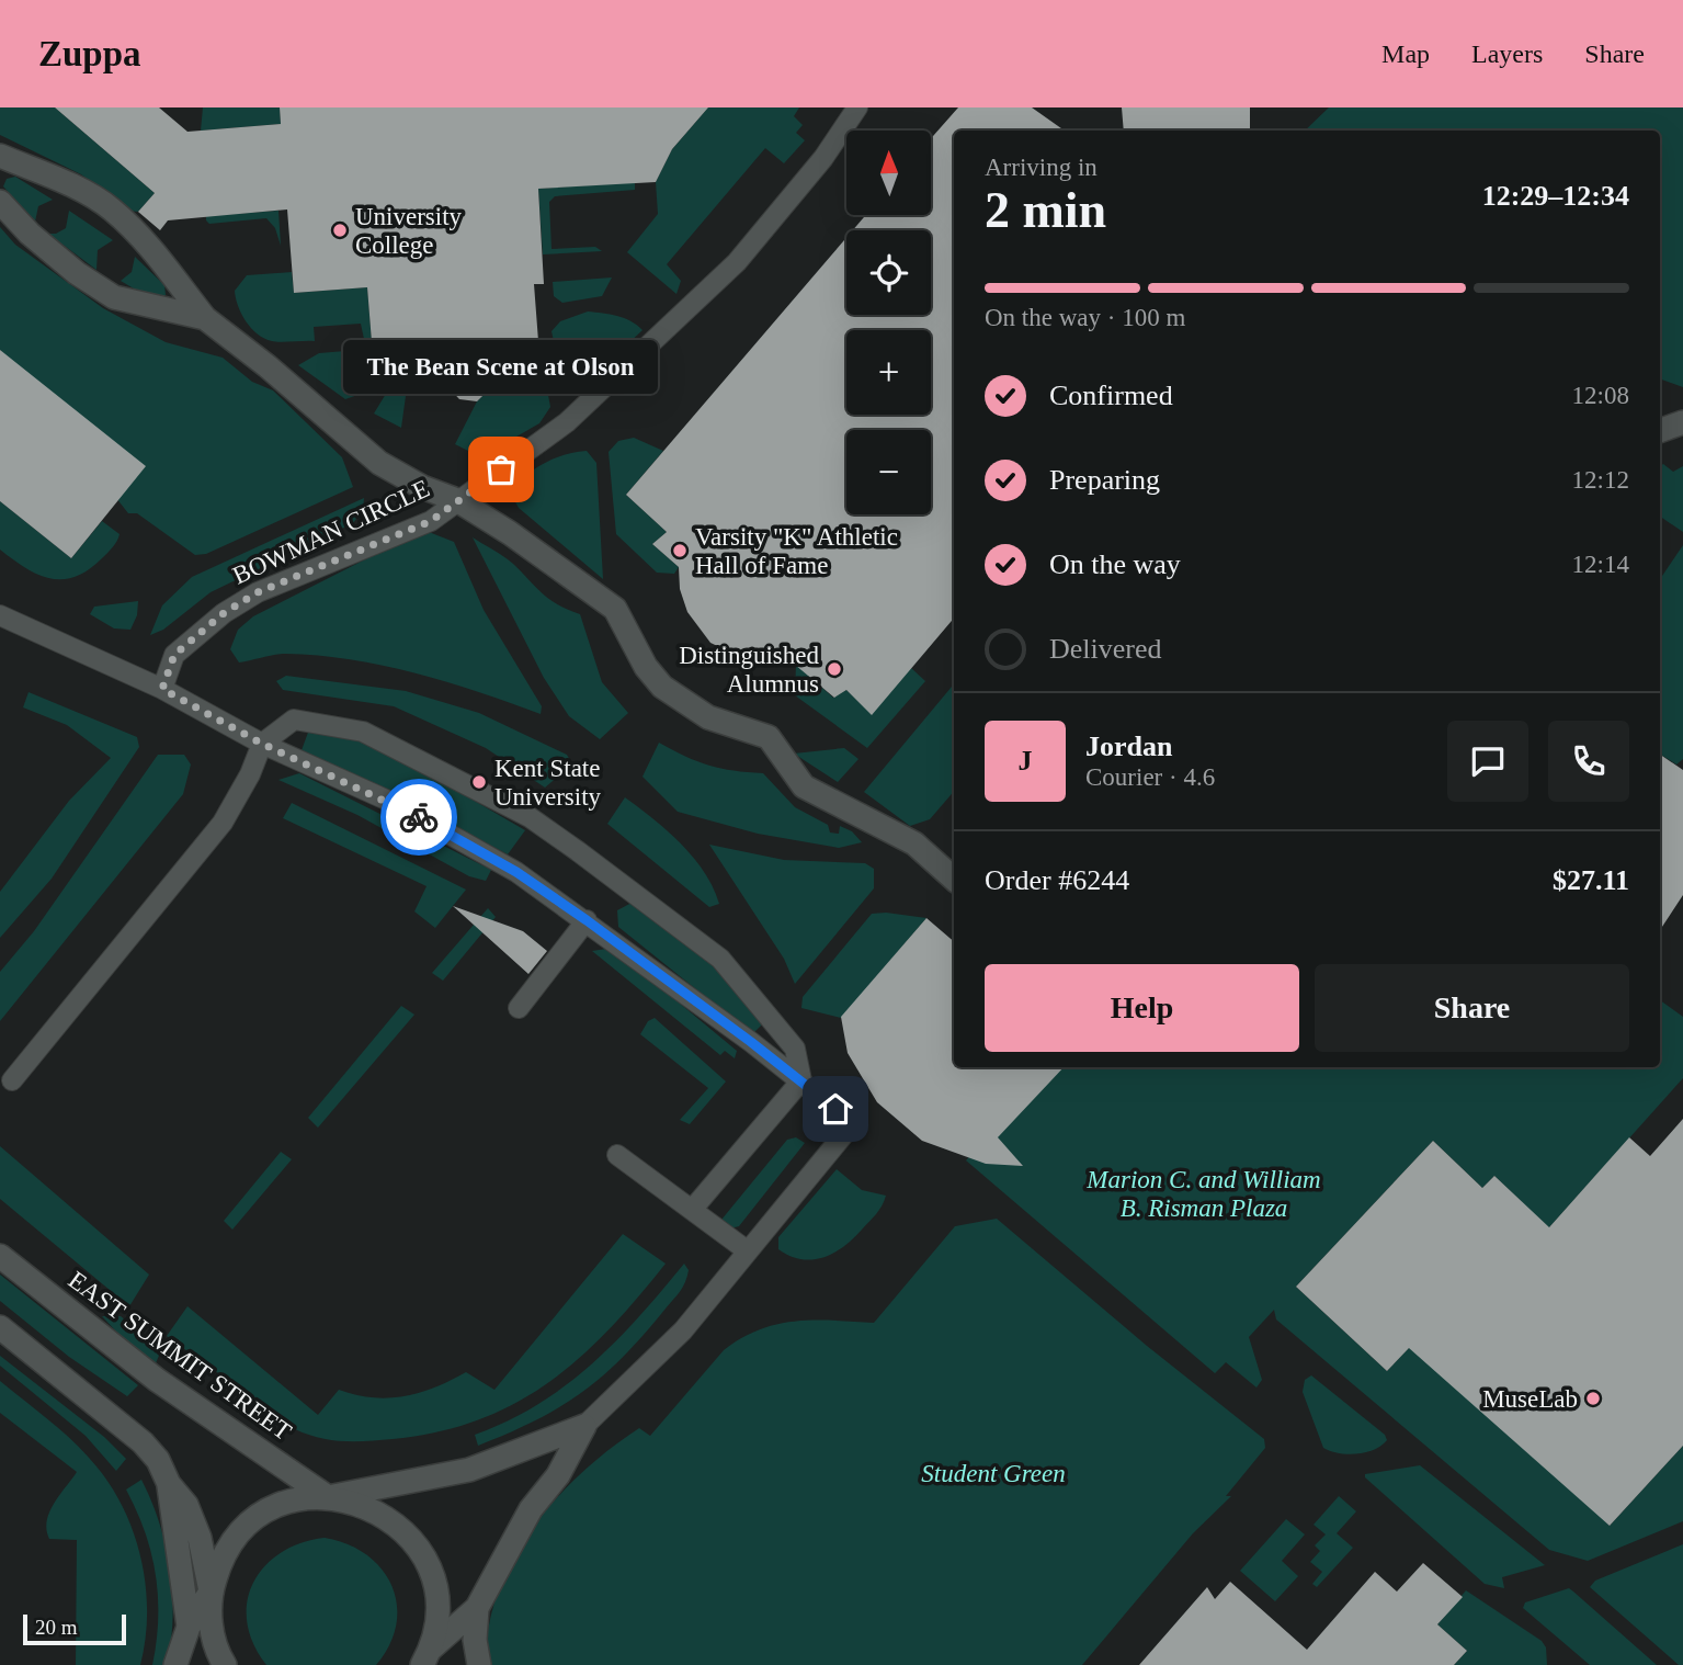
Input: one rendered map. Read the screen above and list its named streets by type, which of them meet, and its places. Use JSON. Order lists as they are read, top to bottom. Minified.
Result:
{"streets":{"street":["EAST SUMMIT STREET"],"lane":["BOWMAN CIRCLE"]},"parks":["Marion C. and William B. Risman Plaza","Student Green"],"places":["University College","The Bean Scene at Olson","Varsity \"K\" Athletic Hall of Fame","Distinguished Alumnus","Kent State University","MuseLab"],"scale_bar":"20 m","north":"top","page":{"header":"Zuppa","nav":["Map","Layers","Share"],"map_buttons":["+","−"],"heading":["2 min","Arriving in","12:29–12:34"],"panel":["Jordan","Courier · 4.6","Order #6244","$27.11"],"bar":"On the way · 100 m","bubble":"The Bean Scene at Olson","list":[["Confirmed","12:08"],["Preparing","12:12"],["On the way","12:14"],"Delivered"],"round":"J","buttons":["Help","Share"],"scale":"20 m"}}
